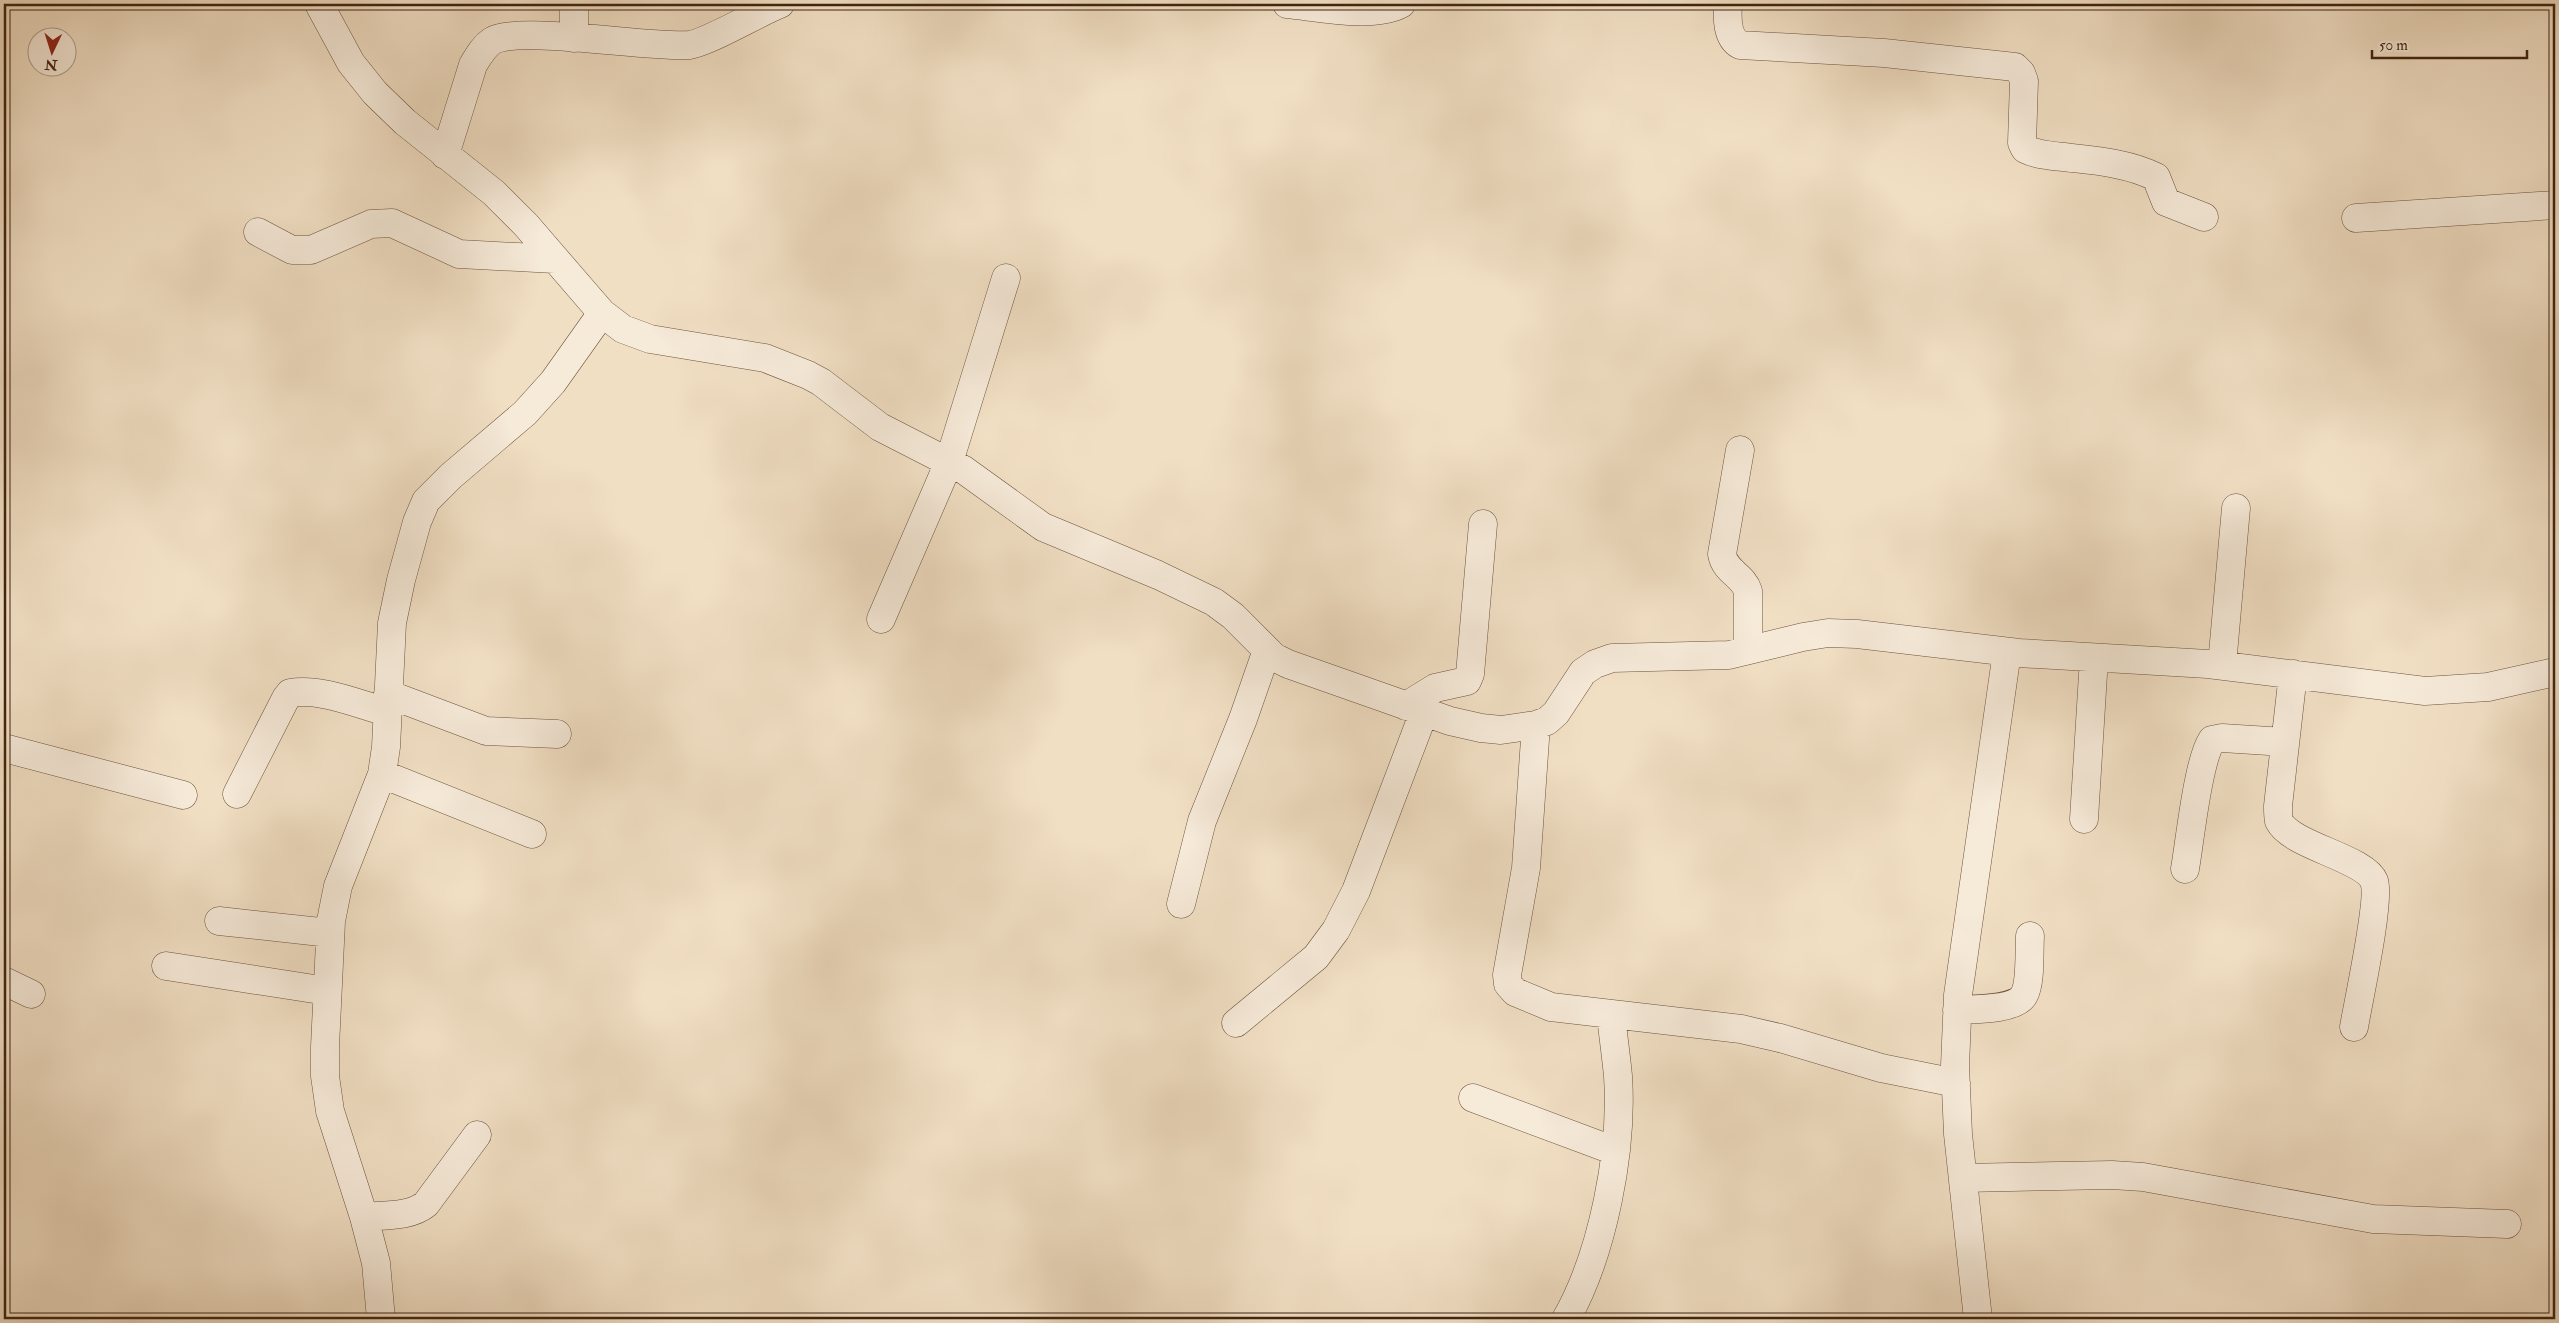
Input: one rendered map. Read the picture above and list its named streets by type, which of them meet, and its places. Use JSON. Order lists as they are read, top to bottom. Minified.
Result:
{"scale_bar":"50 m","north":"bottom"}
